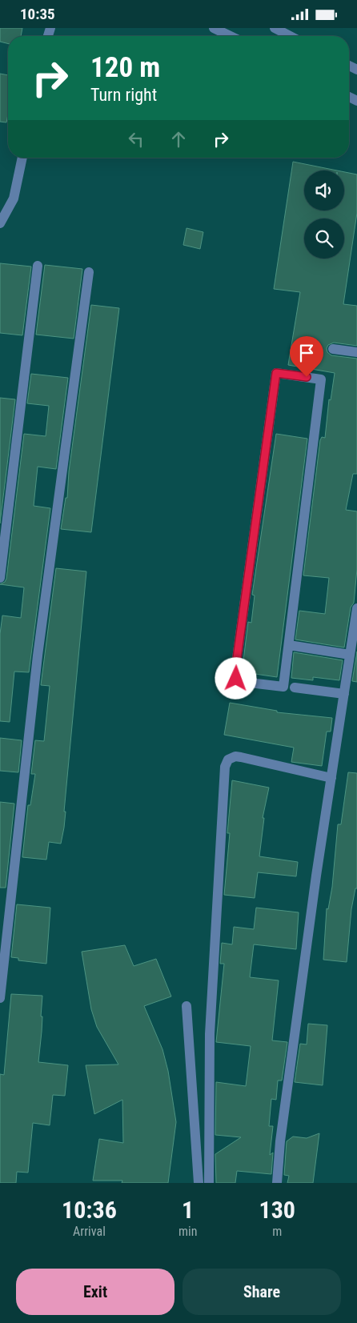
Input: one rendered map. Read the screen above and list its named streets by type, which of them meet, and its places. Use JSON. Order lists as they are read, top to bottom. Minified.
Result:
{"page":{"status":"10:35","turn":["120 m","Turn right"],"eta":["10:36","Arrival","1","min","130","m"],"buttons":["Exit","Share"]}}
